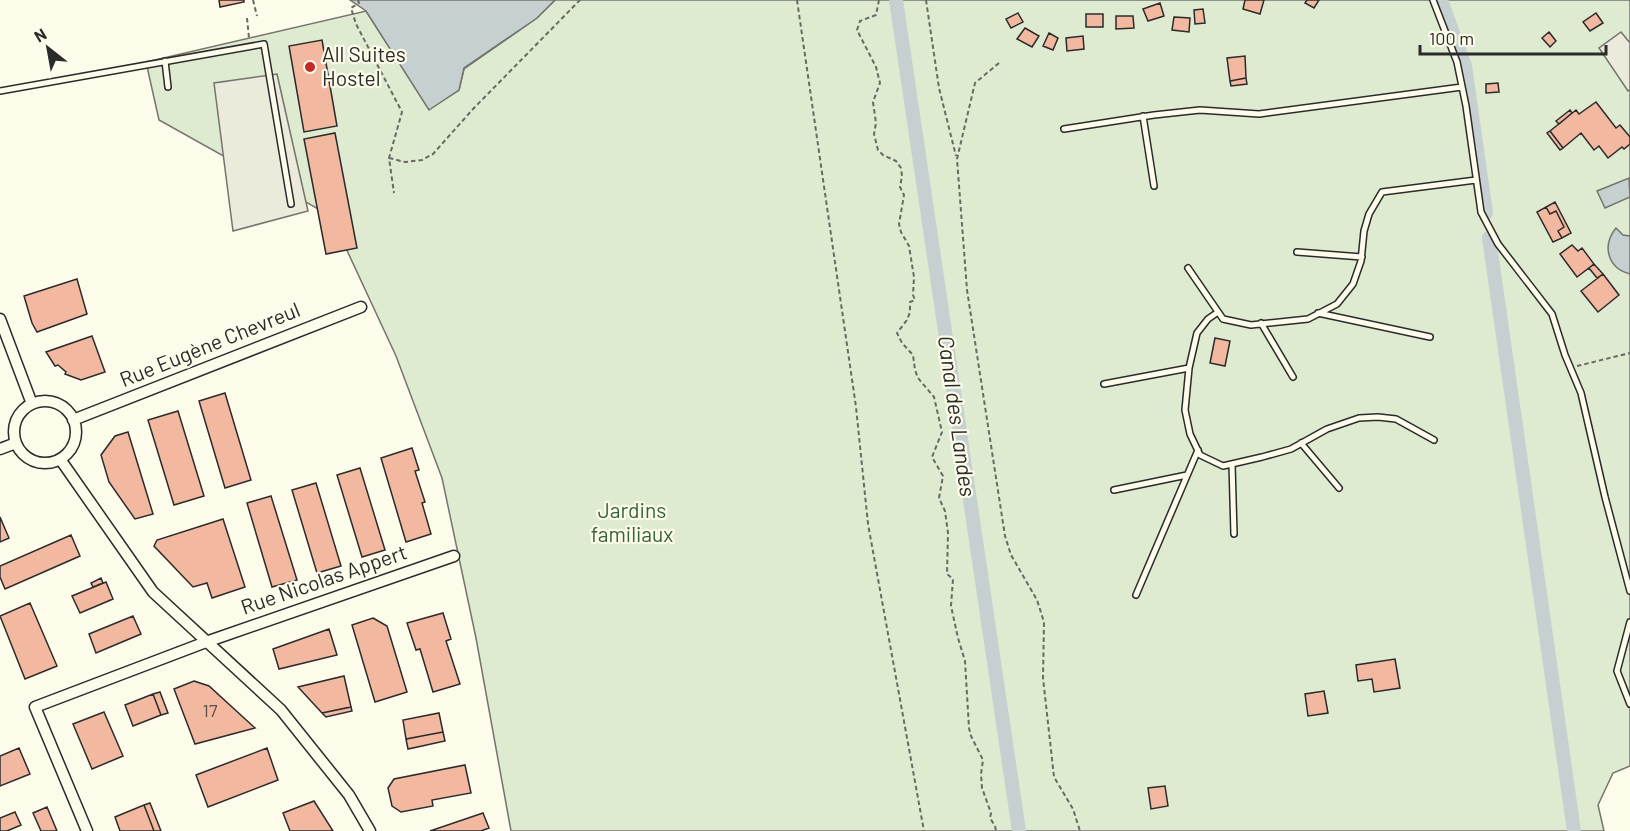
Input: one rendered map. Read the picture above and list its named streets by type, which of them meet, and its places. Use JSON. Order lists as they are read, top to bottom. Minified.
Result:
{"streets":{"street":["Rue Eugène Chevreul","Rue Nicolas Appert"]},"water":["Canal des Landes"],"parks":["Jardins familiaux"],"places":["All Suites Hostel"],"house_numbers":["17"],"scale_bar":"100 m","north":"top left"}
